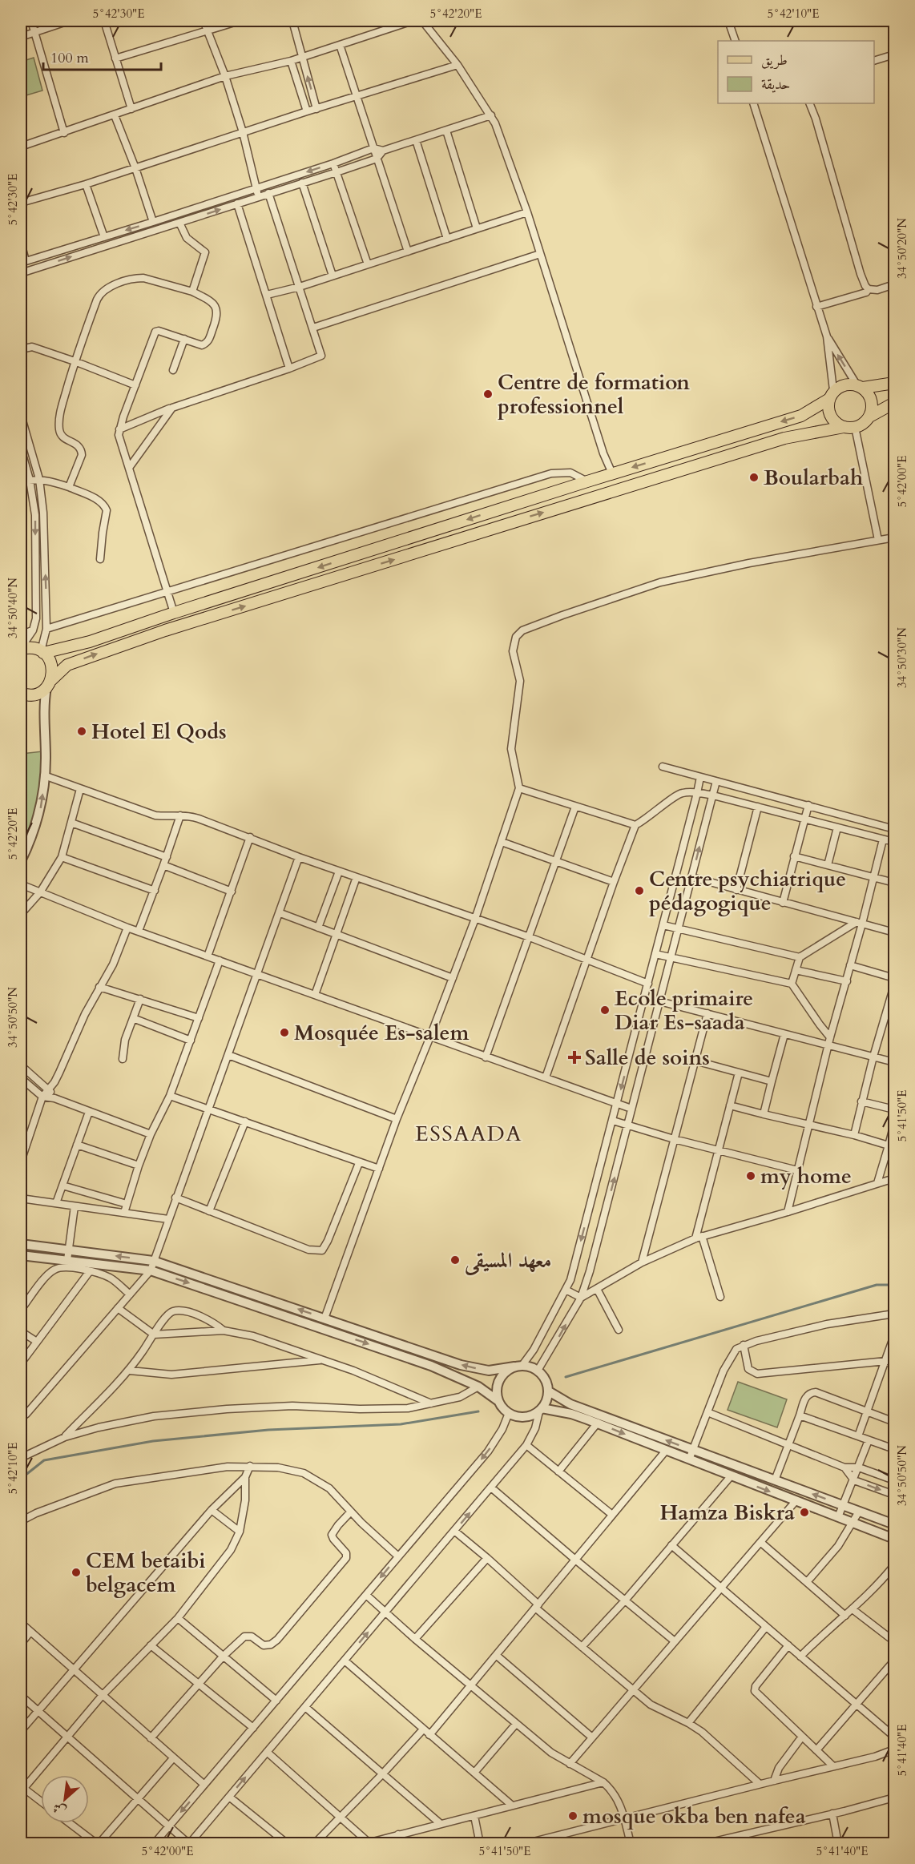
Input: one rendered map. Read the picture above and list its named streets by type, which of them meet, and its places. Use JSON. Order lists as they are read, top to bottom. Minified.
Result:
{"districts":["ESSAADA"],"places":{"other":["Centre de formation professionnel","Boularbah","Hotel El Qods","Centre psychiatrique pédagogique","Ecole primaire Diar Es-saada","Mosquée Es-salem","my home","معهد المسيقى","Hamza Biskra","CEM betaibi belgacem","mosque okba ben nafea"],"health":["Salle de soins"]},"legend":["طريق","حديقة"],"scale_bar":"100 m","north":"bottom left","coordinates":["5°42'30\"E","5°42'20\"E","5°42'10\"E","34°50'20\"N","5°42'00\"E","34°50'40\"N","34°50'30\"N","34°50'50\"N","5°41'50\"E","5°41'40\"E"]}
